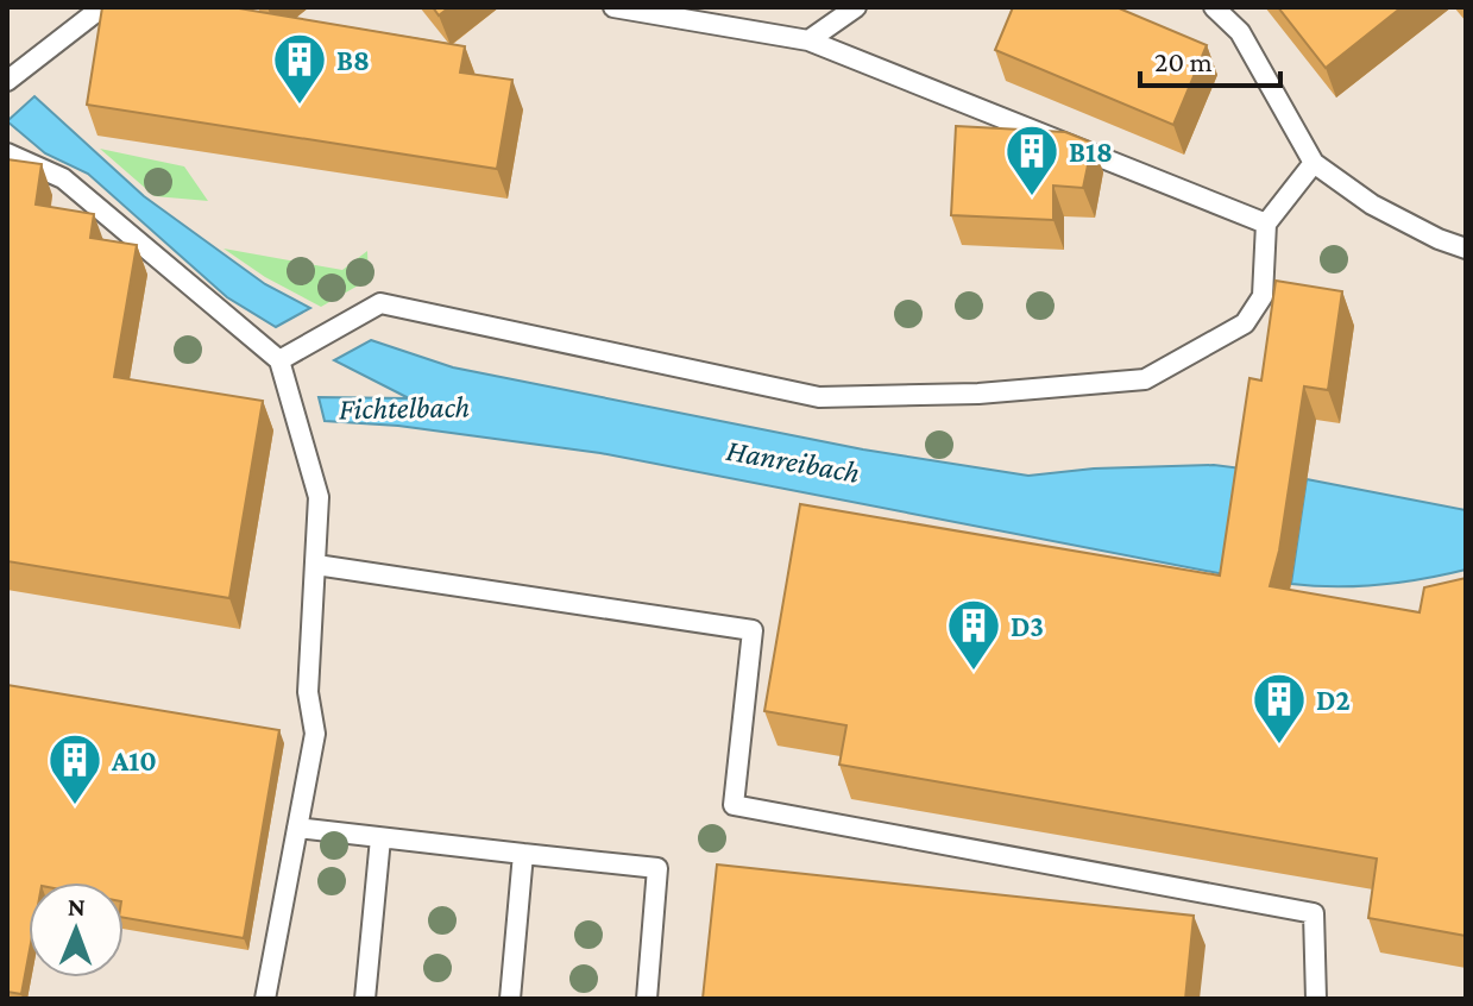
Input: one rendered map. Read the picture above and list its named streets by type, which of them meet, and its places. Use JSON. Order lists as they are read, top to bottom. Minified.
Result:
{"water":["Fichtelbach","Hanreibach"],"places":{"building":["B8","B18","D3","D2","A10"]},"scale_bar":"20 m","north":"top"}
